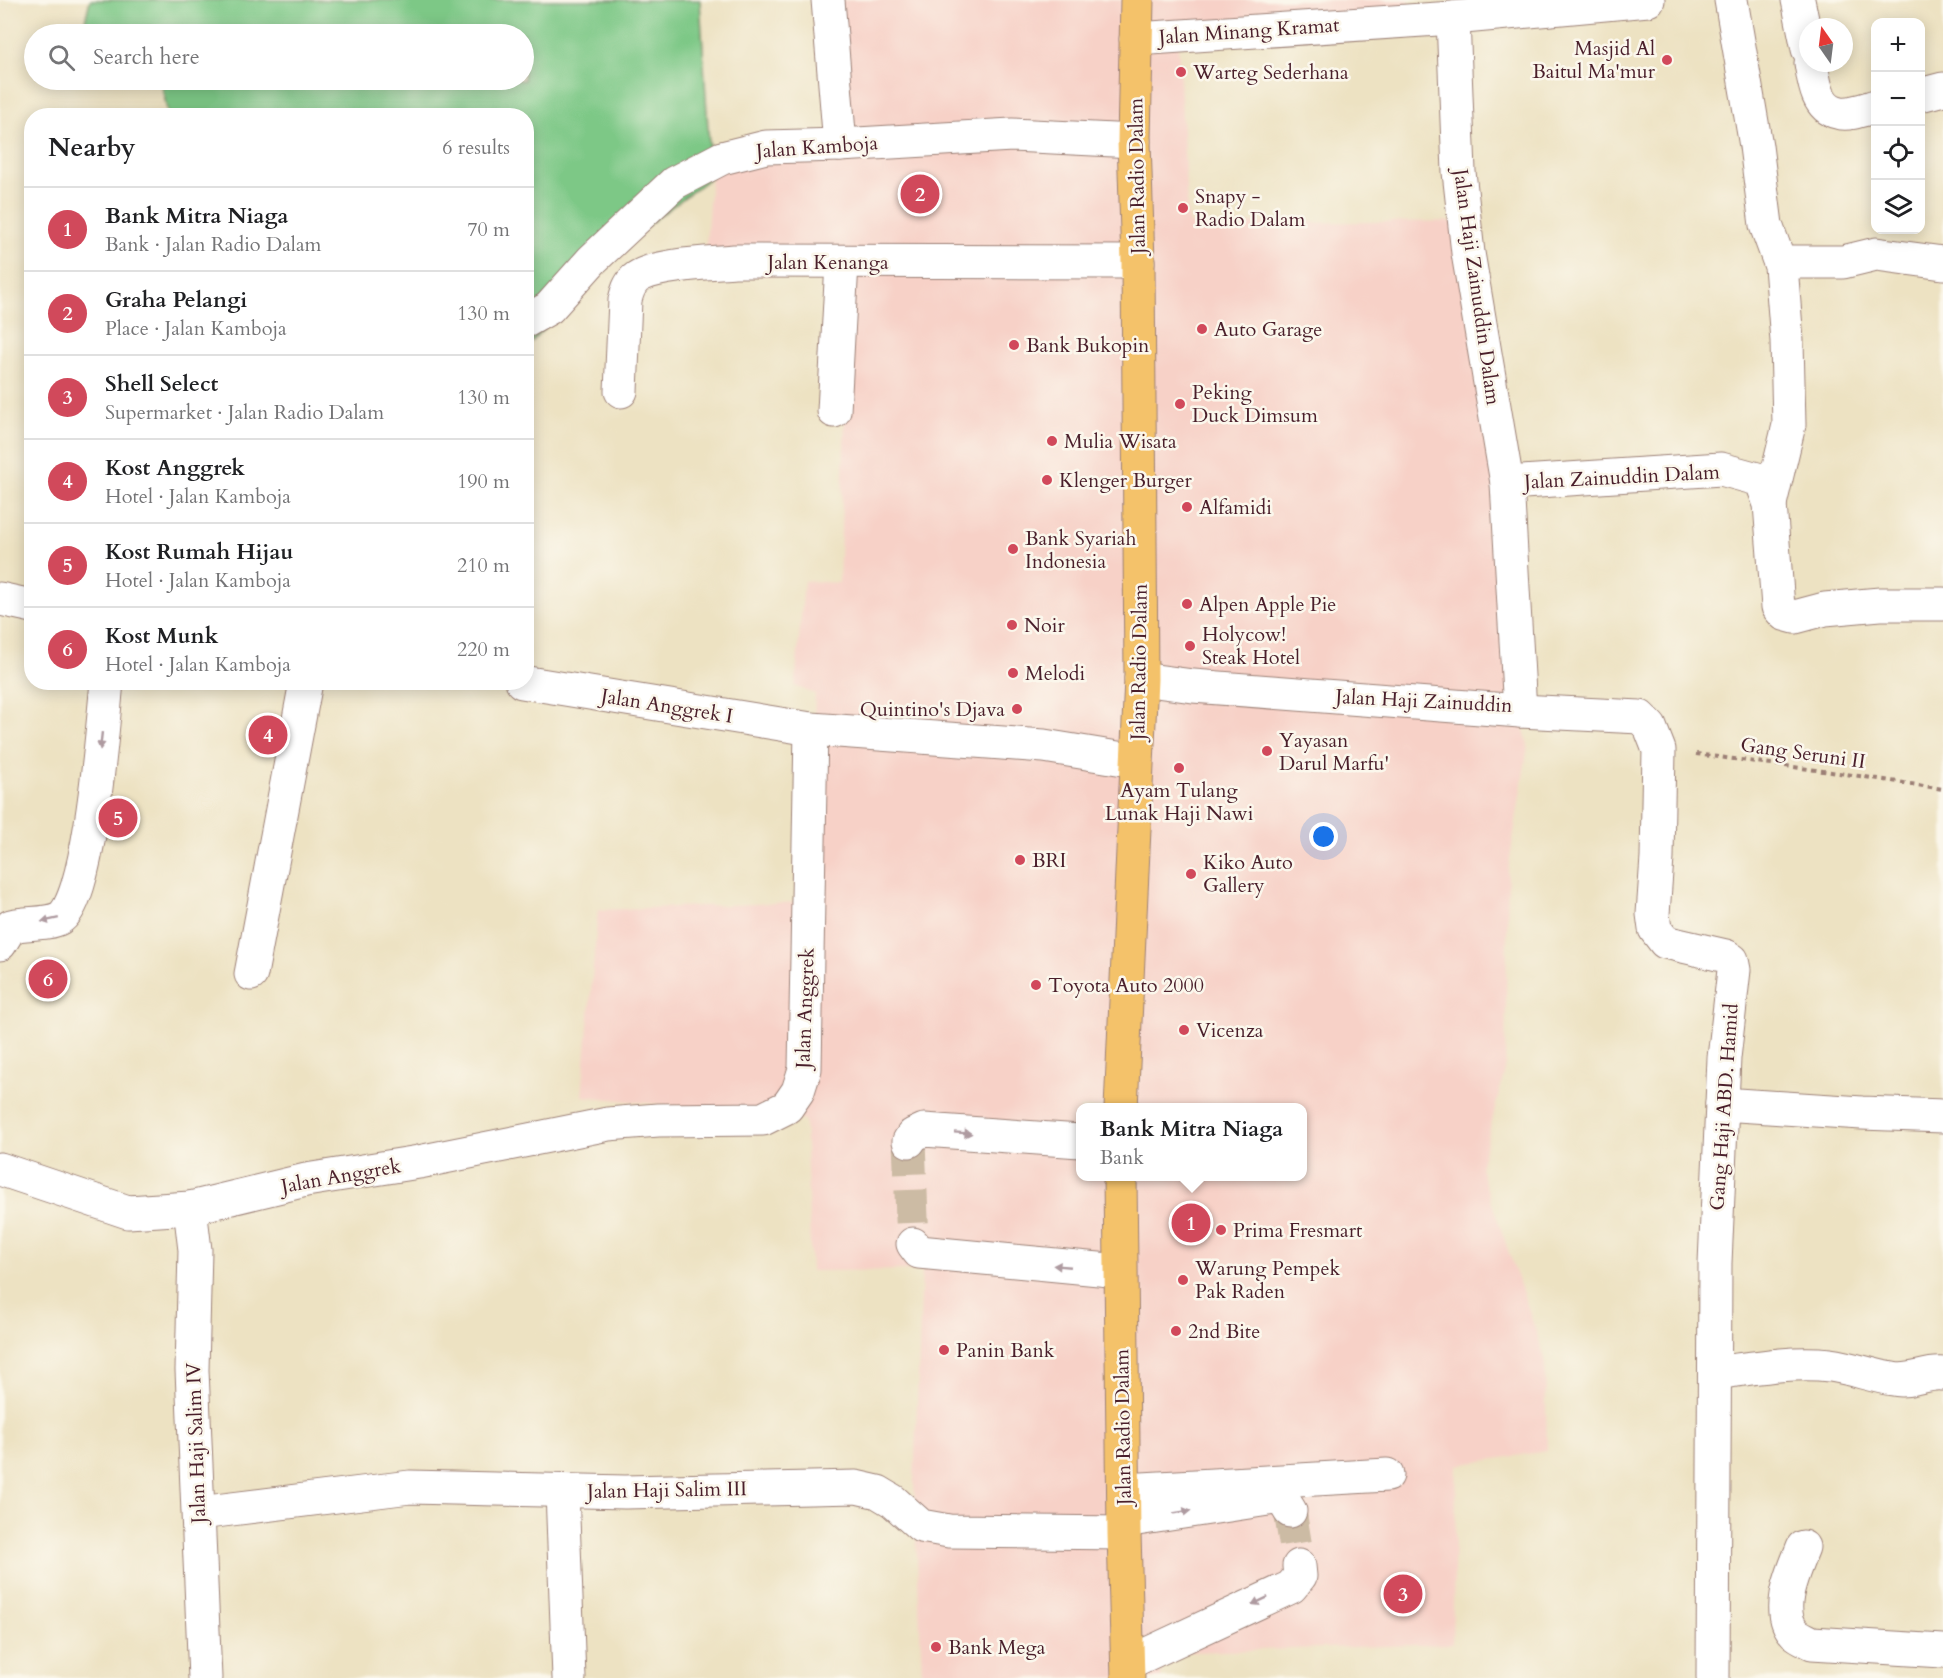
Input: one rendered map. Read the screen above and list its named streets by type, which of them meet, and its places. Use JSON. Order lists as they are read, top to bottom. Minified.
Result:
{"streets":{"main road":["Jalan Radio Dalam"],"street":["Jalan Minang Kramat","Jalan Kamboja","Jalan Kenanga","Jalan Haji Zainuddin Dalam","Jalan Zainuddin Dalam","Jalan Haji Zainuddin","Jalan Anggrek I","Jalan Anggrek","Gang Haji ABD. Hamid","Jalan Haji Salim IV","Jalan Haji Salim III"],"path":["Gang Seruni II"]},"crossings":[["Jalan Minang Kramat","Jalan Radio Dalam"],["Jalan Minang Kramat","Jalan Haji Zainuddin Dalam"],["Jalan Kamboja","Jalan Radio Dalam"],["Jalan Radio Dalam","Jalan Kenanga"],["Jalan Radio Dalam","Jalan Haji Zainuddin"],["Jalan Radio Dalam","Jalan Haji Salim III"],["Jalan Haji Zainuddin Dalam","Jalan Zainuddin Dalam"],["Jalan Haji Zainuddin Dalam","Jalan Haji Zainuddin"],["Jalan Zainuddin Dalam","Jalan Haji Zainuddin"],["Jalan Haji Zainuddin","Gang Haji ABD. Hamid"],["Jalan Anggrek I","Jalan Anggrek"],["Gang Seruni II","Gang Haji ABD. Hamid"],["Jalan Anggrek","Jalan Haji Salim IV"],["Jalan Haji Salim IV","Jalan Haji Salim III"]],"places":["Masjid Al Baitul Ma'mur","Warteg Sederhana","Snapy - Radio Dalam","Auto Garage","Bank Bukopin","Peking Duck Dimsum","Mulia Wisata","Klenger Burger","Alfamidi","Bank Syariah Indonesia","Alpen Apple Pie","Noir","Holycow! Steak Hotel","Melodi","Quintino's Djava","Yayasan Darul Marfu'","Ayam Tulang Lunak Haji Nawi","BRI","Kiko Auto Gallery","Toyota Auto 2000","Vicenza","Prima Fresmart","Warung Pempek Pak Raden","2nd Bite","Panin Bank","Bank Mega"],"north":"top","page":{"map_buttons":["+","−"],"search":"Search here","heading":["Nearby","6 results"],"pins":["2","4","5","6","1","3"],"list":[{"mark":"1","name":"Bank Mitra Niaga","note":"Bank · Jalan Radio Dalam","value":"70 m"},{"mark":"2","name":"Graha Pelangi","note":"Place · Jalan Kamboja","value":"130 m"},{"mark":"3","name":"Shell Select","note":"Supermarket · Jalan Radio Dalam","value":"130 m"},{"mark":"4","name":"Kost Anggrek","note":"Hotel · Jalan Kamboja","value":"190 m"},{"mark":"5","name":"Kost Rumah Hijau","note":"Hotel · Jalan Kamboja","value":"210 m"},{"mark":"6","name":"Kost Munk","note":"Hotel · Jalan Kamboja","value":"220 m"}],"popup":["Bank Mitra Niaga","Bank"]}}
